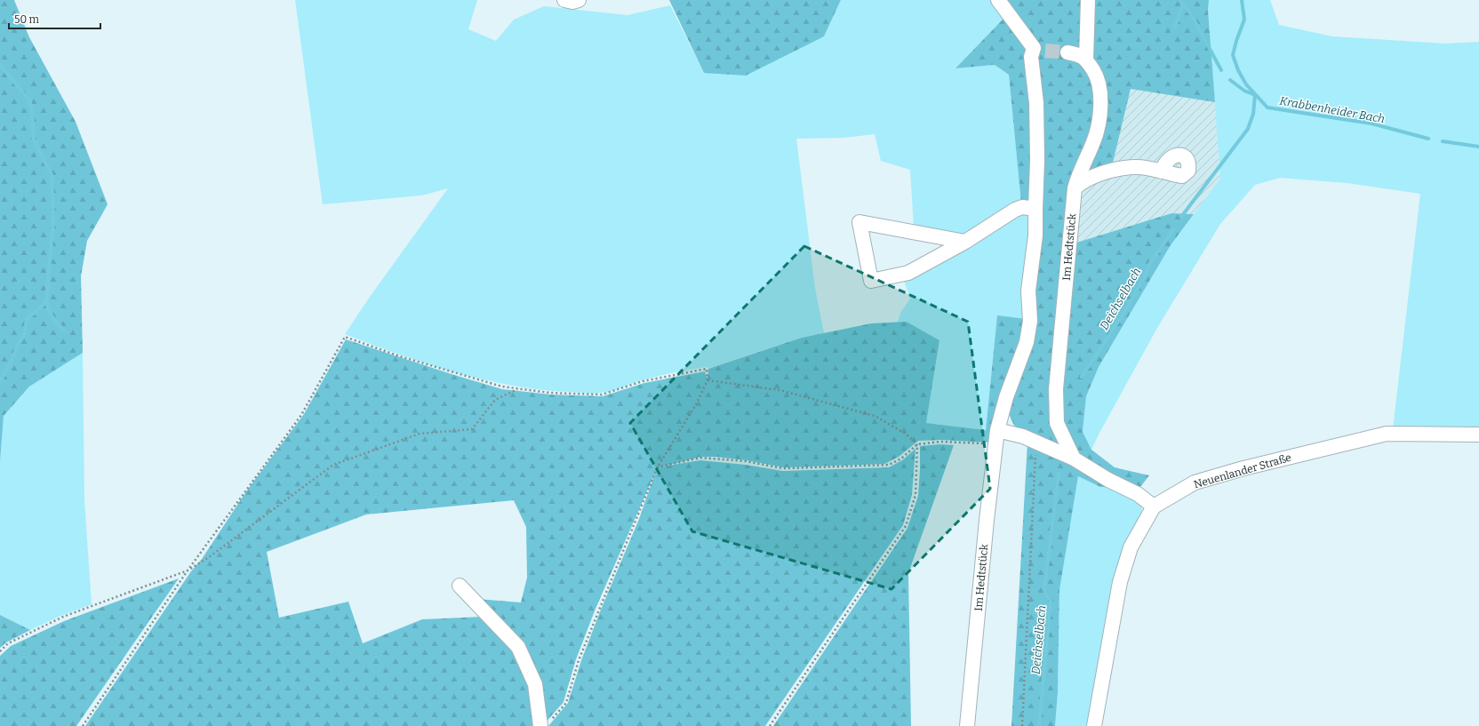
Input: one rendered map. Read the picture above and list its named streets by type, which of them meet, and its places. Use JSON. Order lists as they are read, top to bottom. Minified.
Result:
{"streets":{"street":["Im Hedtstück","Neuenlander Straße"]},"water":["Krabbenheider Bach","Deichselbach"],"scale_bar":"50 m"}
